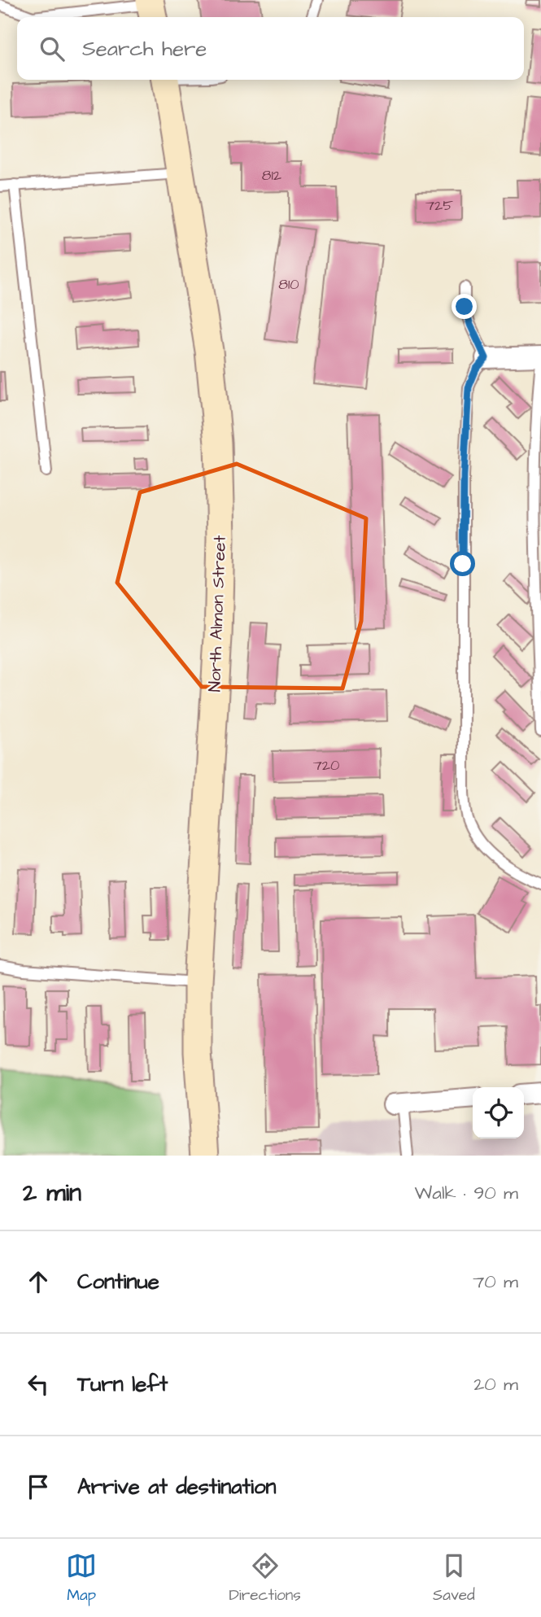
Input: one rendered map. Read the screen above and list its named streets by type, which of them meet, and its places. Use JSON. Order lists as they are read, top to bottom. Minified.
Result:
{"streets":{"street":["North Almon Street"]},"house_numbers":["812","725","810","720"],"page":{"search":"Search here","heading":["2 min","Walk · 90 m"],"list":[["Continue","70 m"],["Turn left","20 m"],"Arrive at destination"],"nav":["Map","Directions","Saved"]}}
